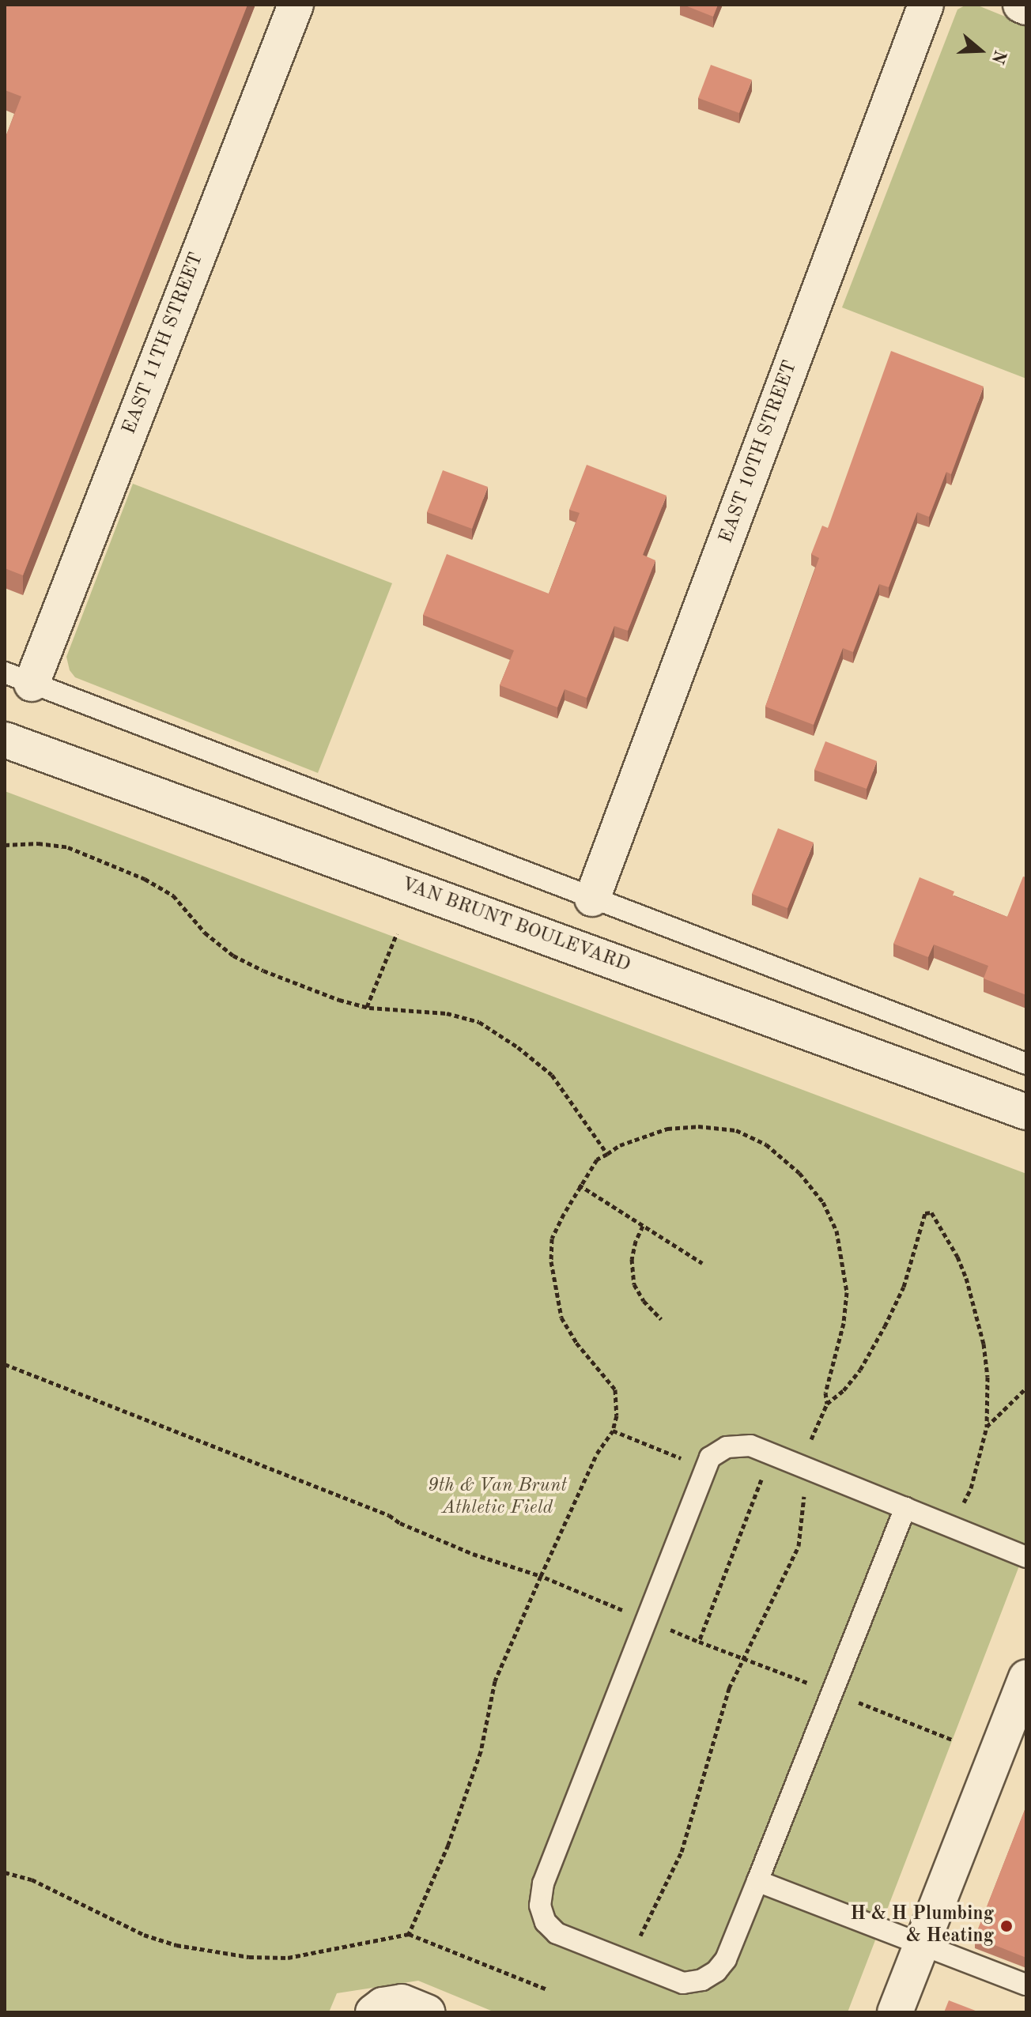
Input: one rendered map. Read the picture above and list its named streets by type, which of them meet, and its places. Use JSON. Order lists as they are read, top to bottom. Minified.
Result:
{"streets":{"street":["EAST 11TH STREET","EAST 10TH STREET","VAN BRUNT BOULEVARD"]},"parks":["9th & Van Brunt Athletic Field"],"places":["H & H Plumbing & Heating"],"north":"right"}
